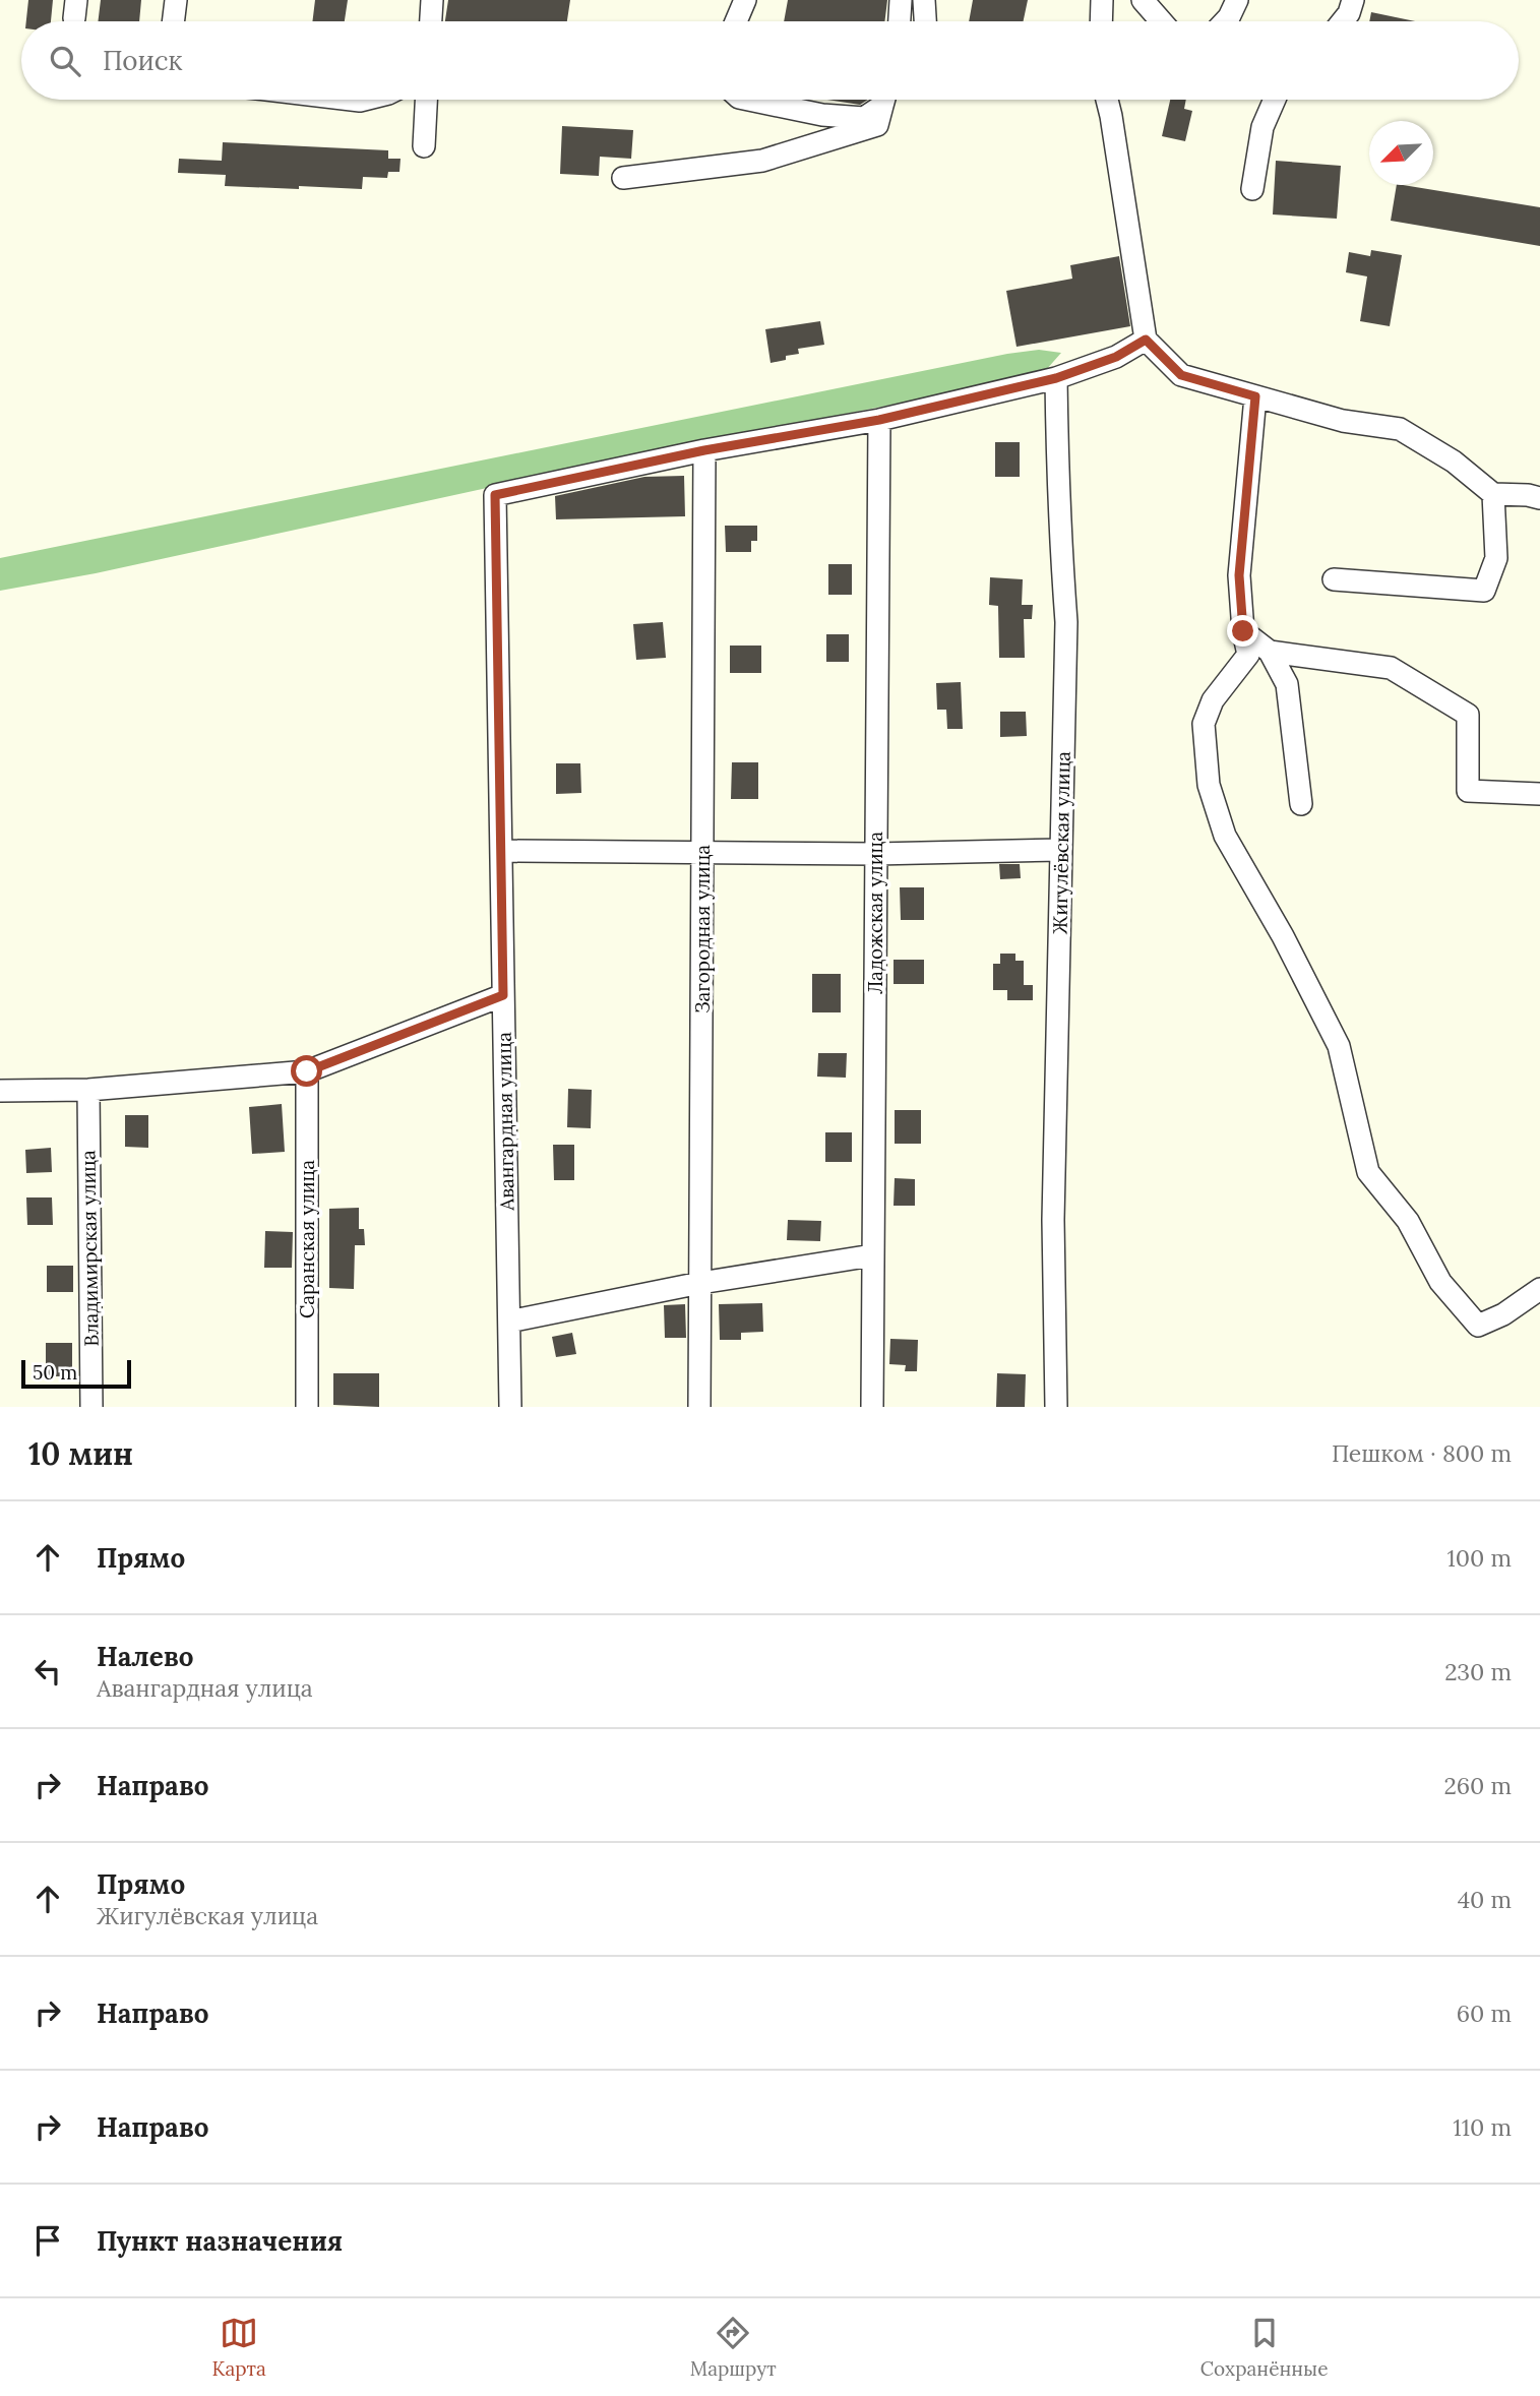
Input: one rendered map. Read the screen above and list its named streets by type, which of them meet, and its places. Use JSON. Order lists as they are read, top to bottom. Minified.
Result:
{"streets":{"street":["Жигулёвская улица","Ладожская улица","Загородная улица","Авангардная улица","Саранская улица","Владимирская улица"]},"crossings":[["Загородная улица","Авангардная улица"]],"scale_bar":"50 m","north":"bottom left","page":{"search":"Поиск","scale":"50 m","heading":["10 мин","Пешком · 800 m"],"list":[["Прямо","100 m"],["Налево","Авангардная улица","230 m"],["Направо","260 m"],["Прямо","Жигулёвская улица","40 m"],["Направо","60 m"],["Направо","110 m"],"Пункт назначения"],"nav":["Карта","Маршрут","Сохранённые"]}}
